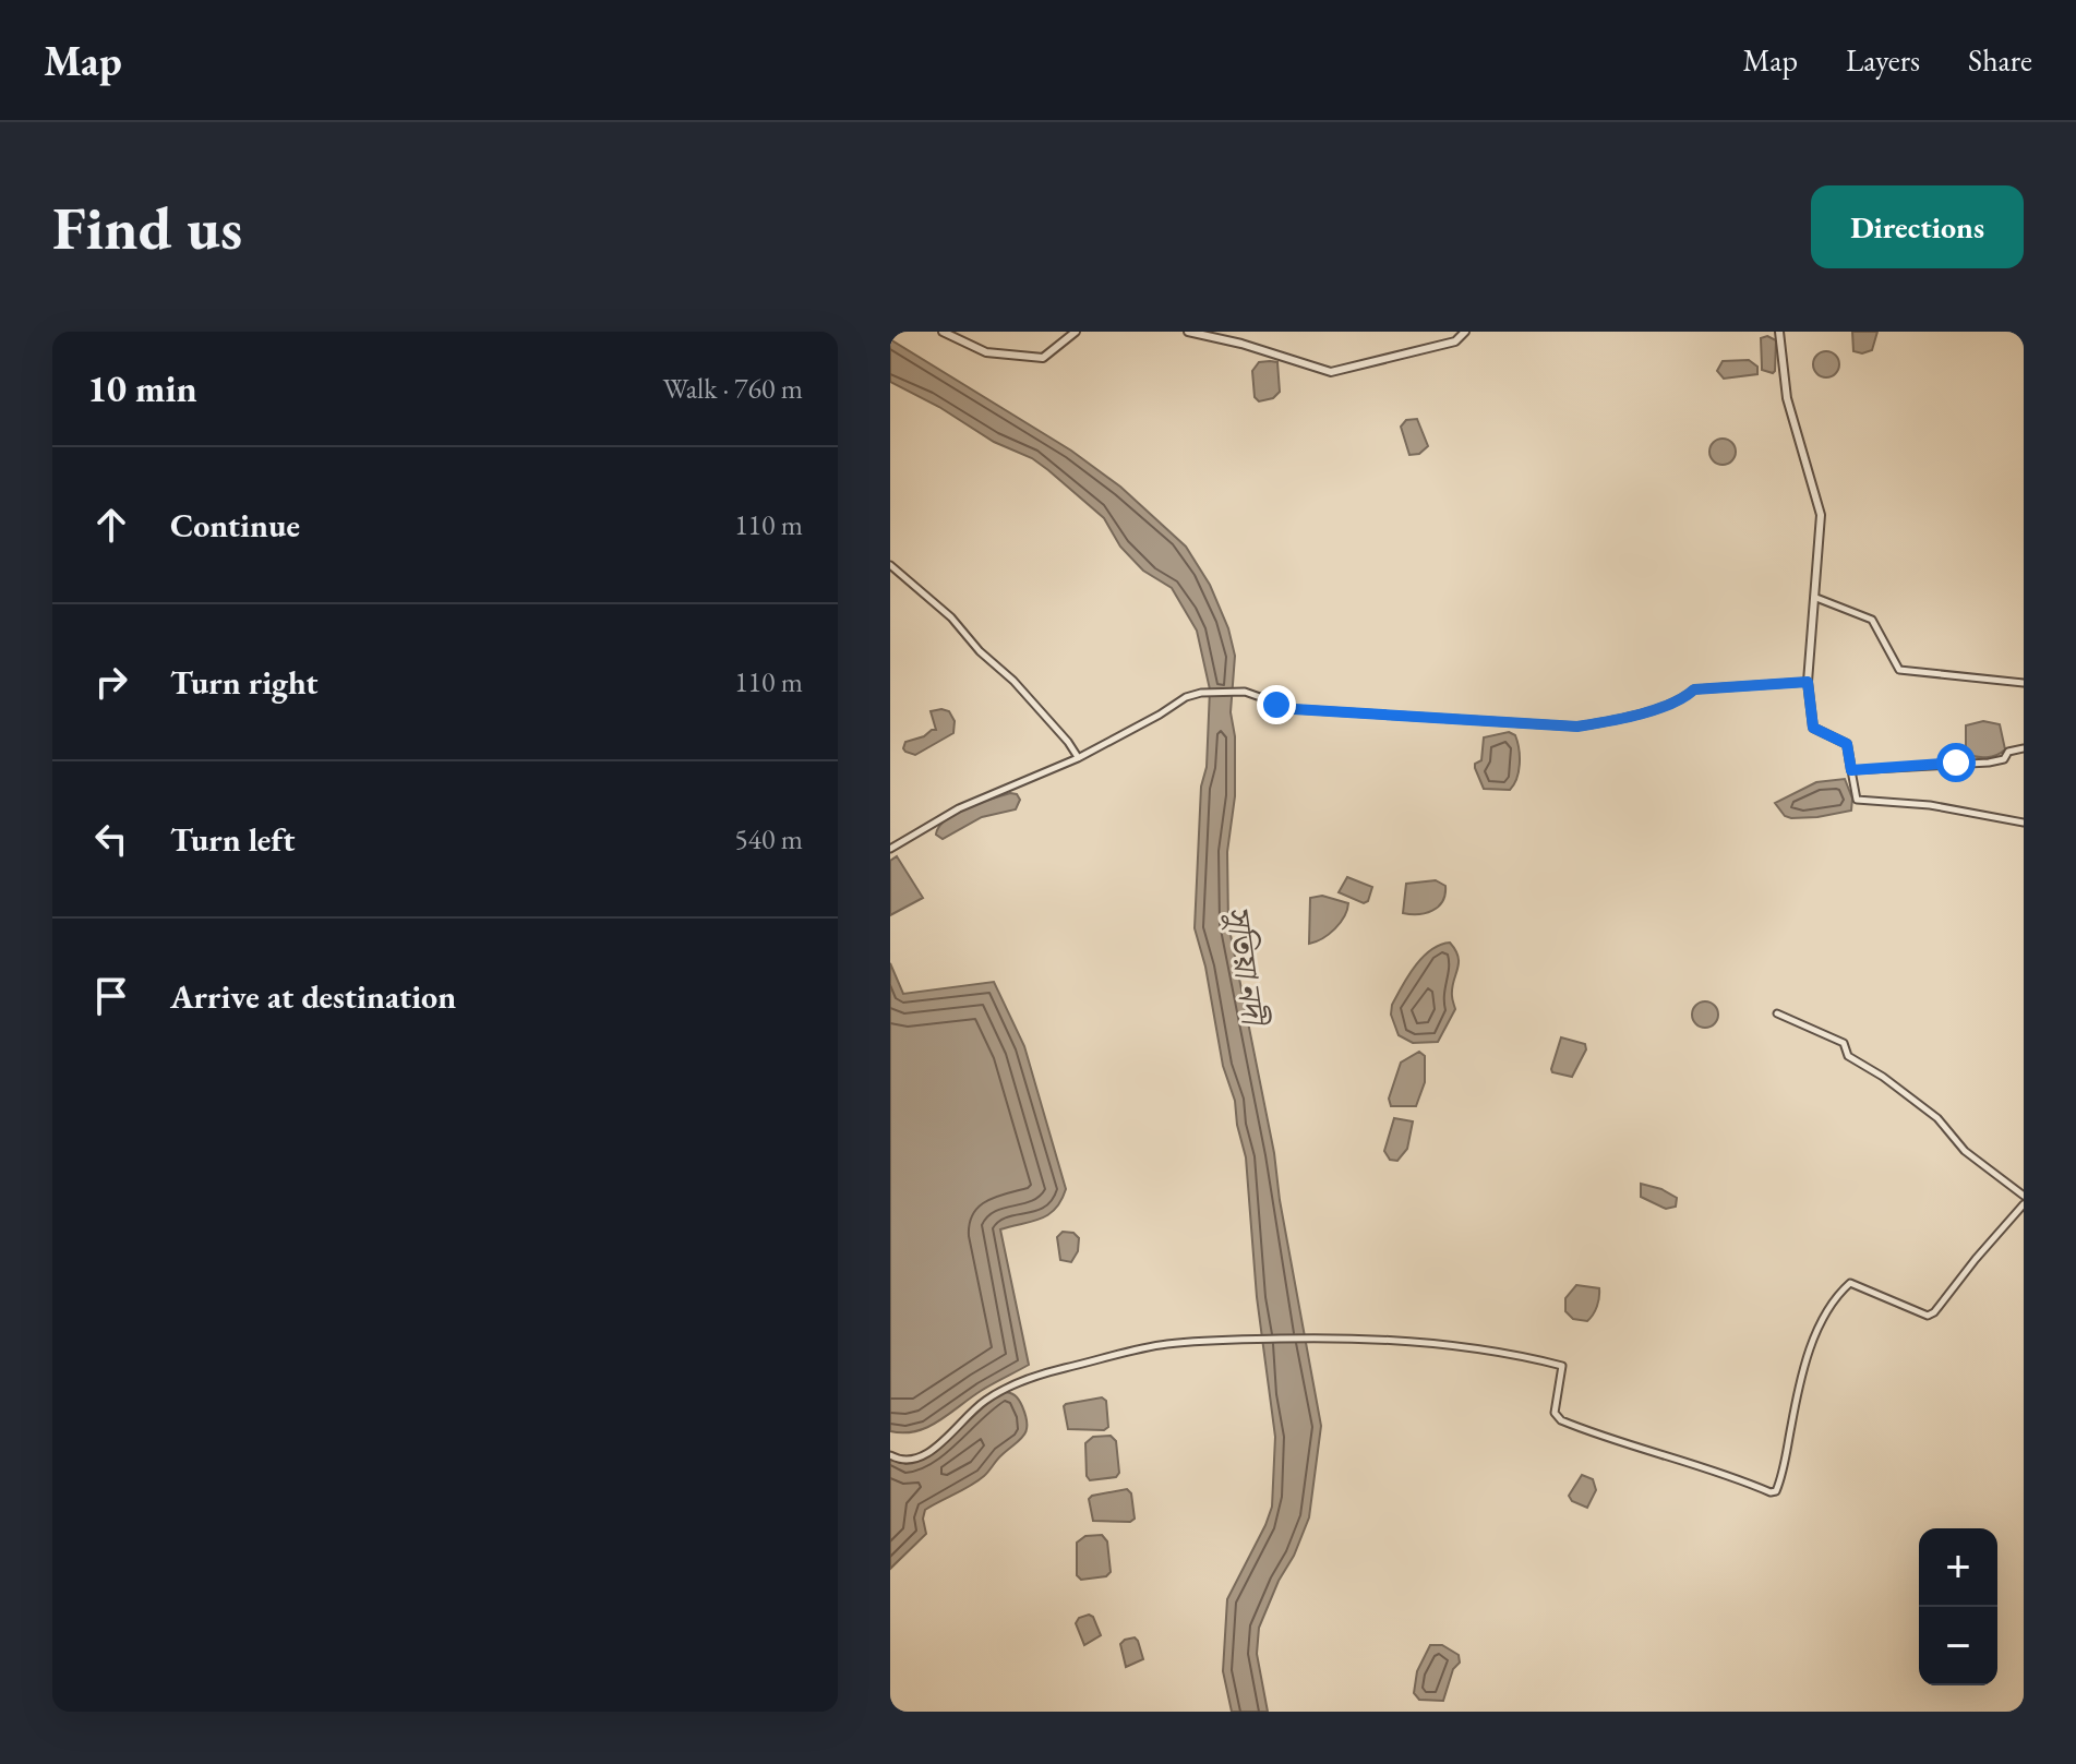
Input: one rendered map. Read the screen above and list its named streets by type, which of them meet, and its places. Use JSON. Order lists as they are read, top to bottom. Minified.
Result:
{"water":["সুতিয়া নদী"],"page":{"header":"Map","nav":["Map","Layers","Share"],"buttons":"Directions","title":"Find us","heading":["10 min","Walk · 760 m"],"list":[["Continue","110 m"],["Turn right","110 m"],["Turn left","540 m"],"Arrive at destination"],"map_buttons":["+","−"]}}
